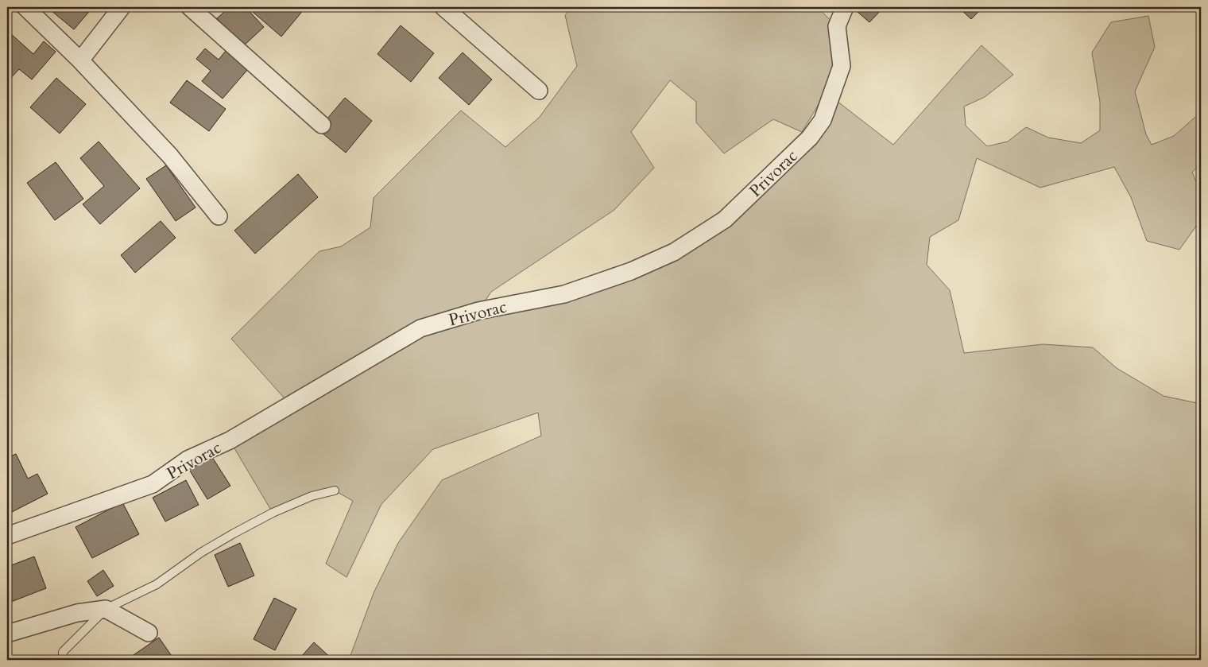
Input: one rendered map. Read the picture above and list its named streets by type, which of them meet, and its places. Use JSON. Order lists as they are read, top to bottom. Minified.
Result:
{"streets":{"street":["Privorac"]}}
